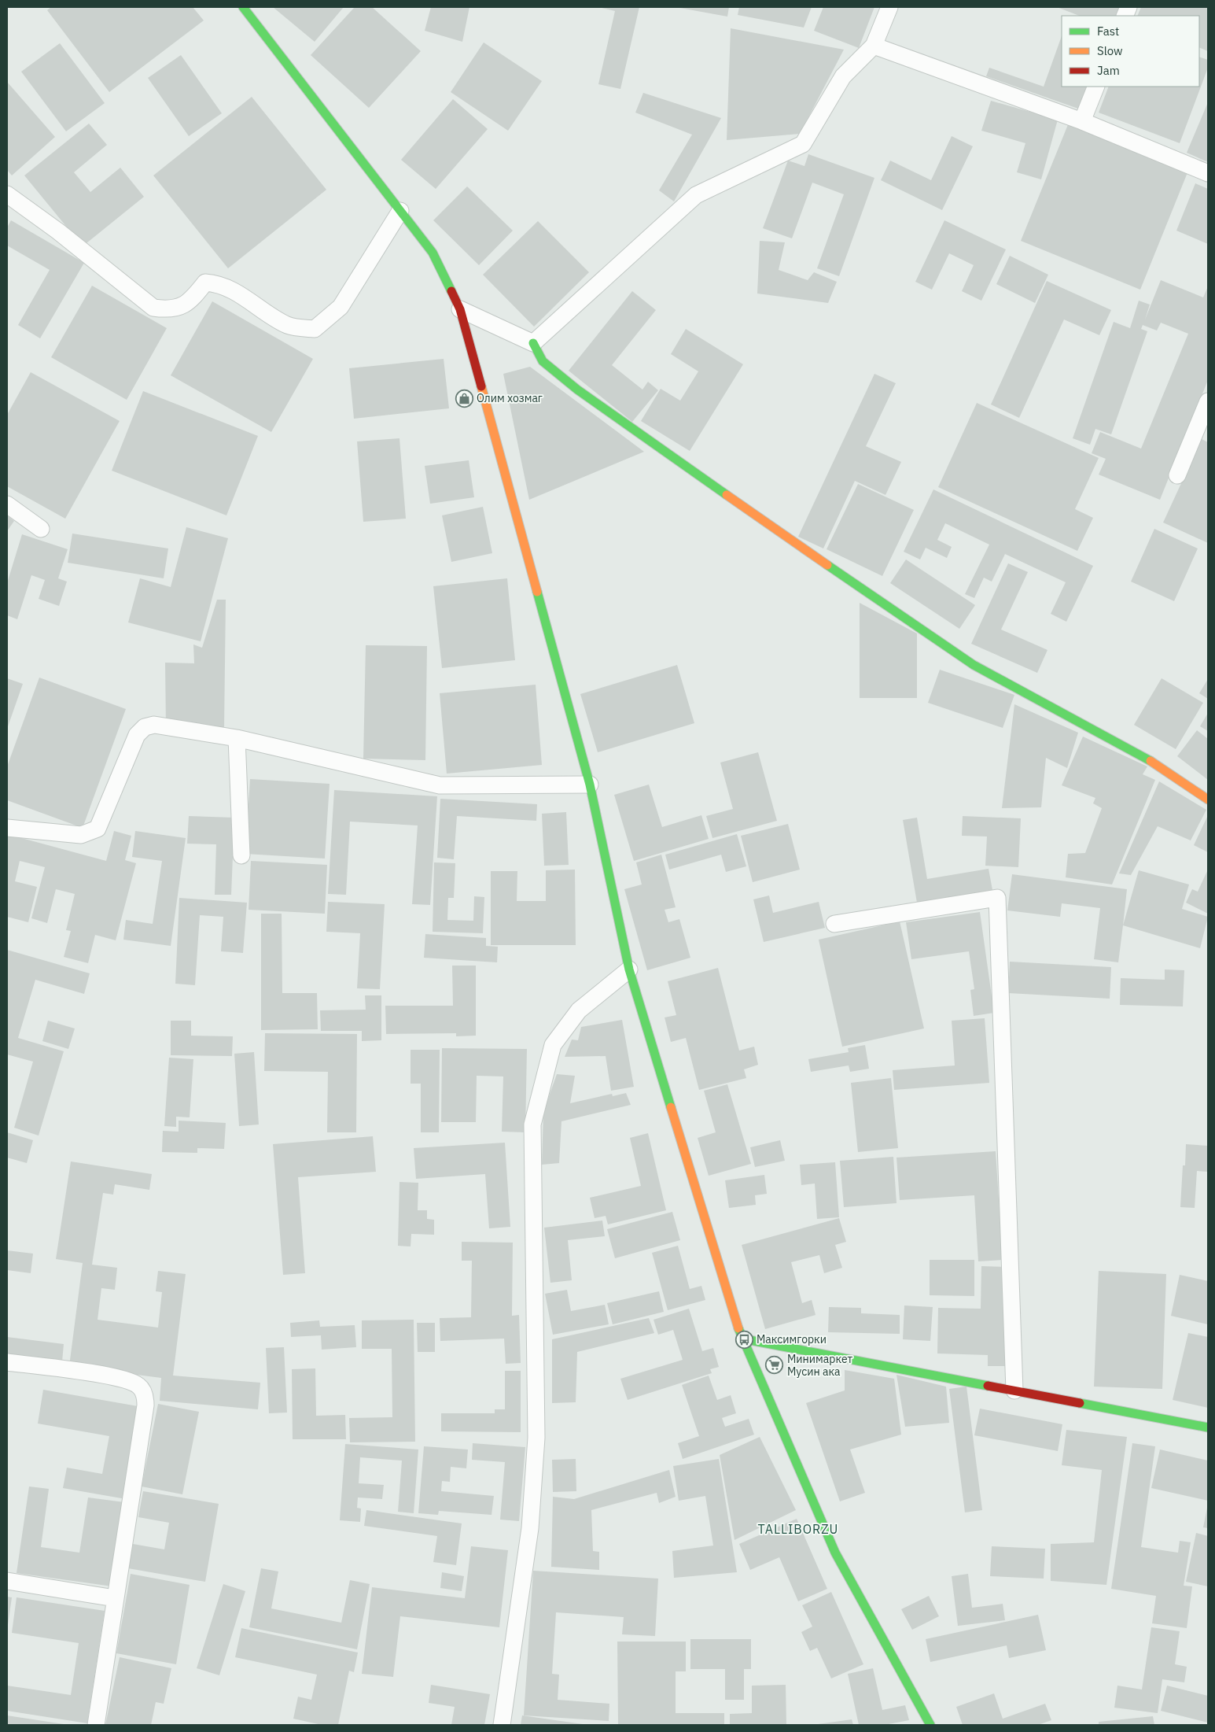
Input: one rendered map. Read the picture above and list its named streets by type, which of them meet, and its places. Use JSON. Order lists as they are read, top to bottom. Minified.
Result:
{"districts":["TALLIBORZU"],"places":{"shop":["Олим хозмаг"],"bus stop":["Максимгорки"],"supermarket":["Минимаркет Мусин ака"]},"legend":["Fast","Slow","Jam"]}
